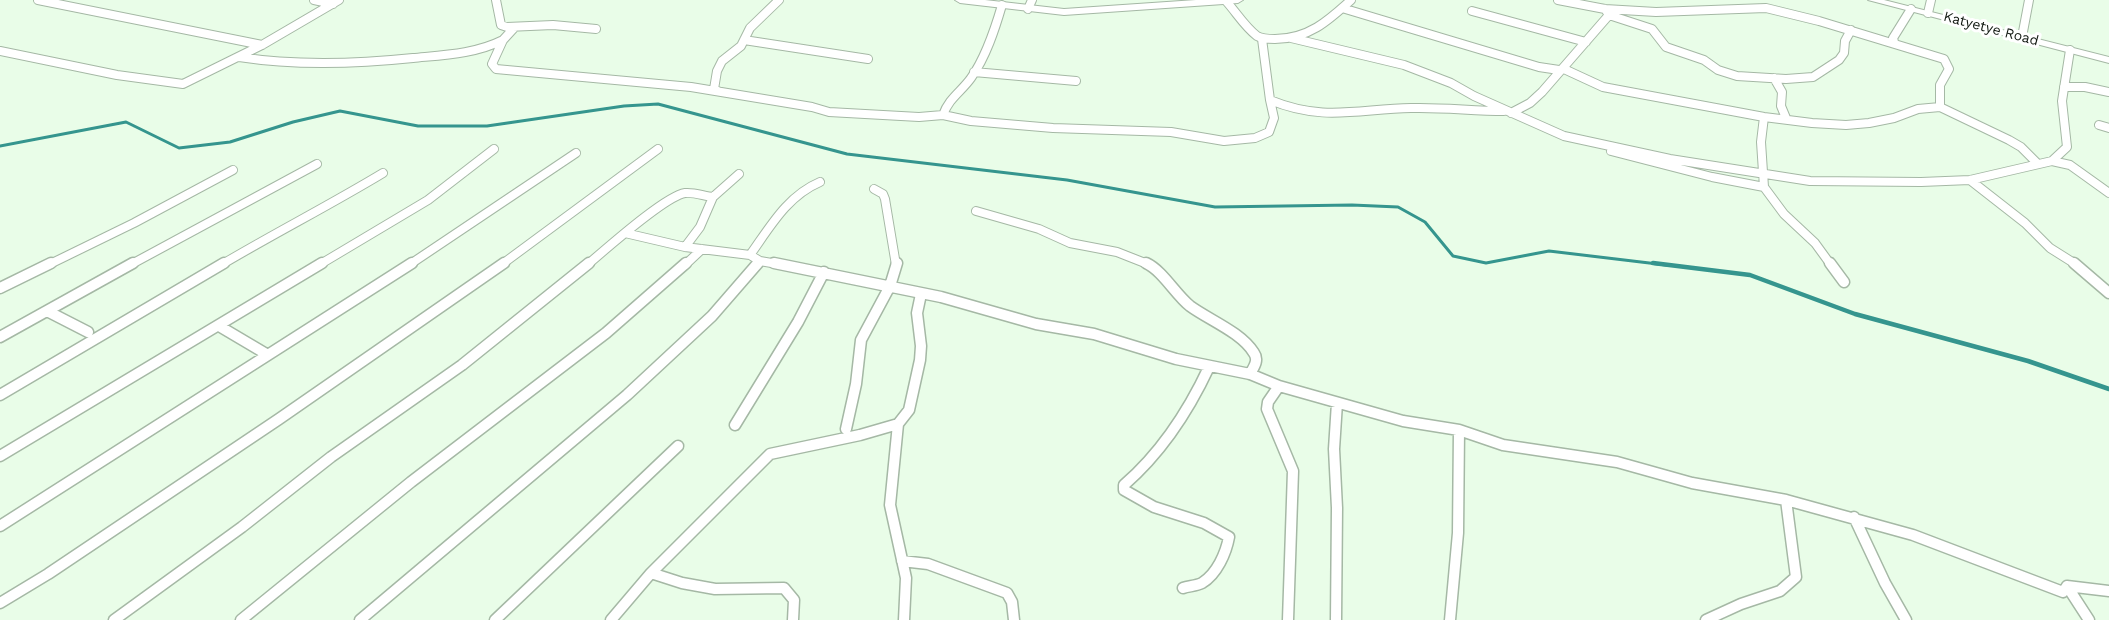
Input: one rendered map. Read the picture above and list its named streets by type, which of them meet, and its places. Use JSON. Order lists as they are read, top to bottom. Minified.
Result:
{"streets":{"main road":["Katyetye Road"]}}
